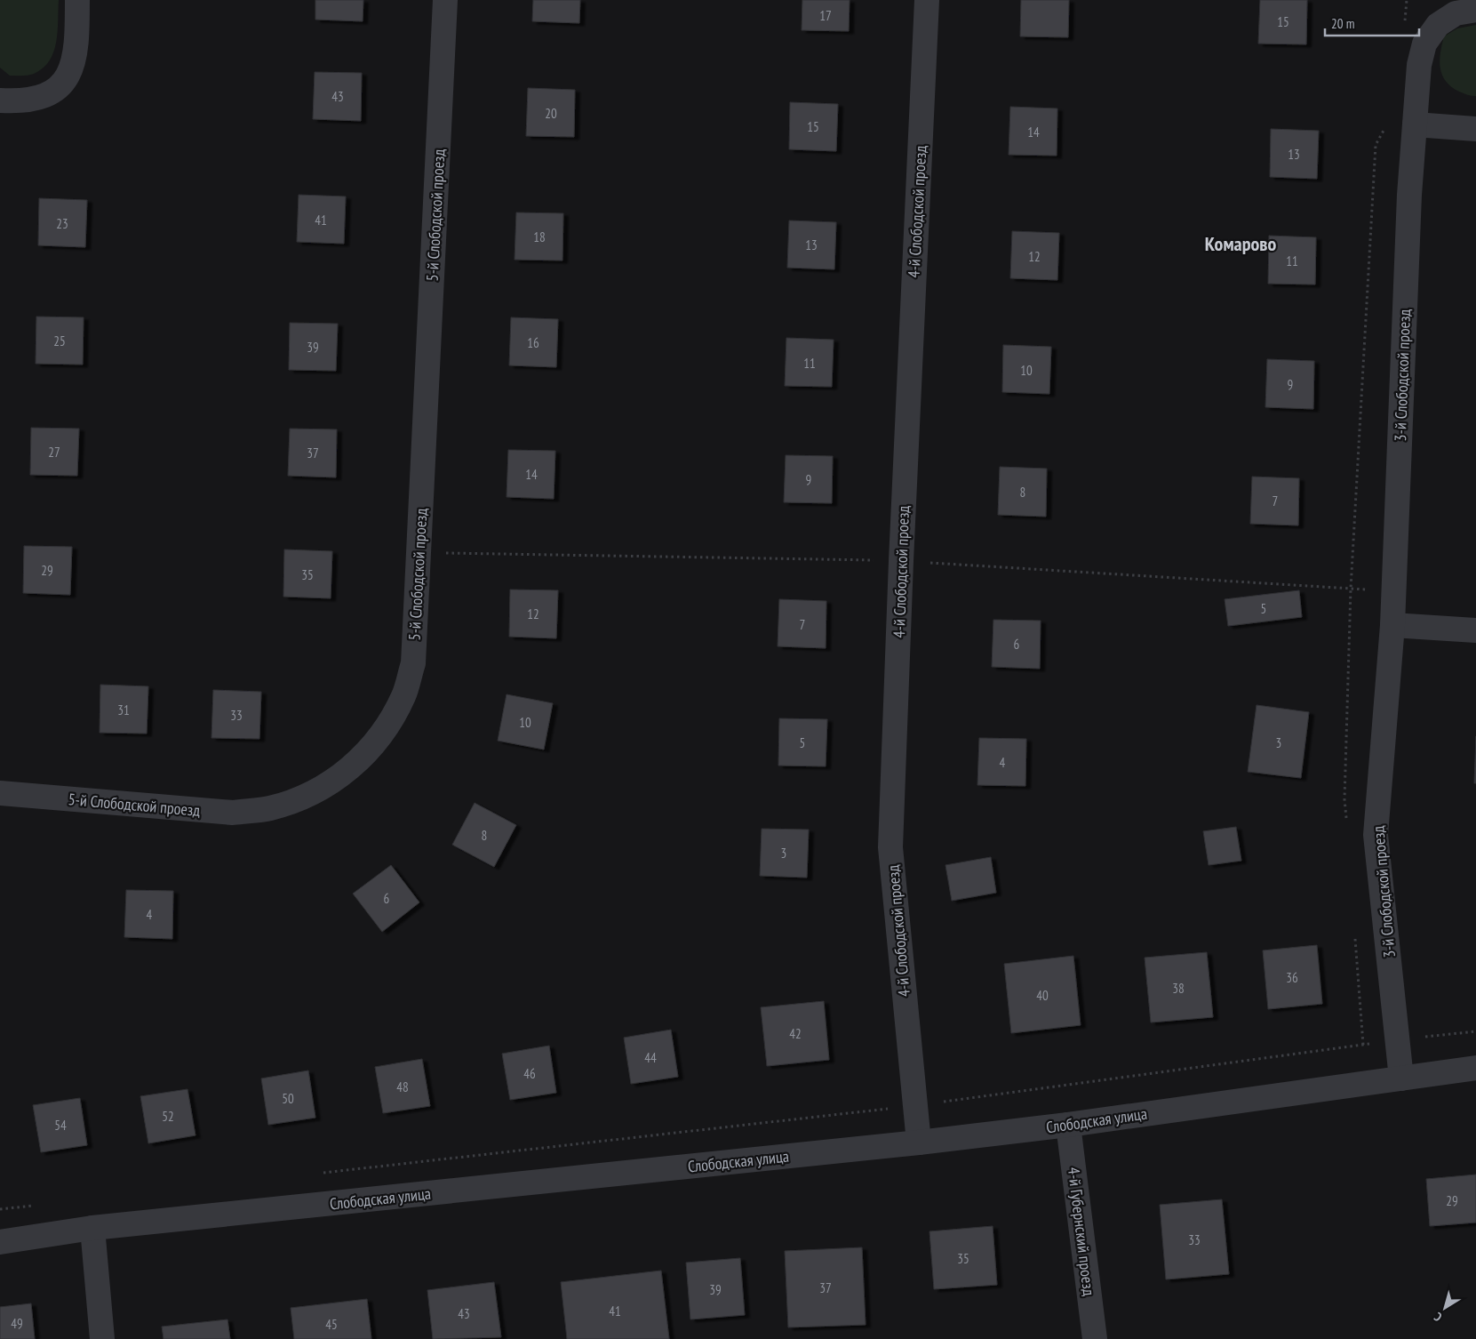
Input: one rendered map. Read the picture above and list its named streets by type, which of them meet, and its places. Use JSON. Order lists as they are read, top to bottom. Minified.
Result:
{"streets":{"street":["4-й Слободской проезд","5-й Слободской проезд","3-й Слободской проезд","Слободская улица","4-й Губернский проезд"]},"crossings":[["4-й Слободской проезд","Слободская улица"],["3-й Слободской проезд","Слободская улица"],["Слободская улица","4-й Губернский проезд"]],"districts":["Комарово"],"house_numbers":["17","15","43","20","15","14","13","41","23","18","13","12","11","25","16","39","11","10","9","27","37","14","9","8","7","29","35","5","12","7","6","31","33","10","5","3","4","8","3","6","4","36","38","40","42","44","46","48","50","52","54","29","33","35","37","39","41","43","49","45"],"scale_bar":"20 m","north":"bottom left"}
